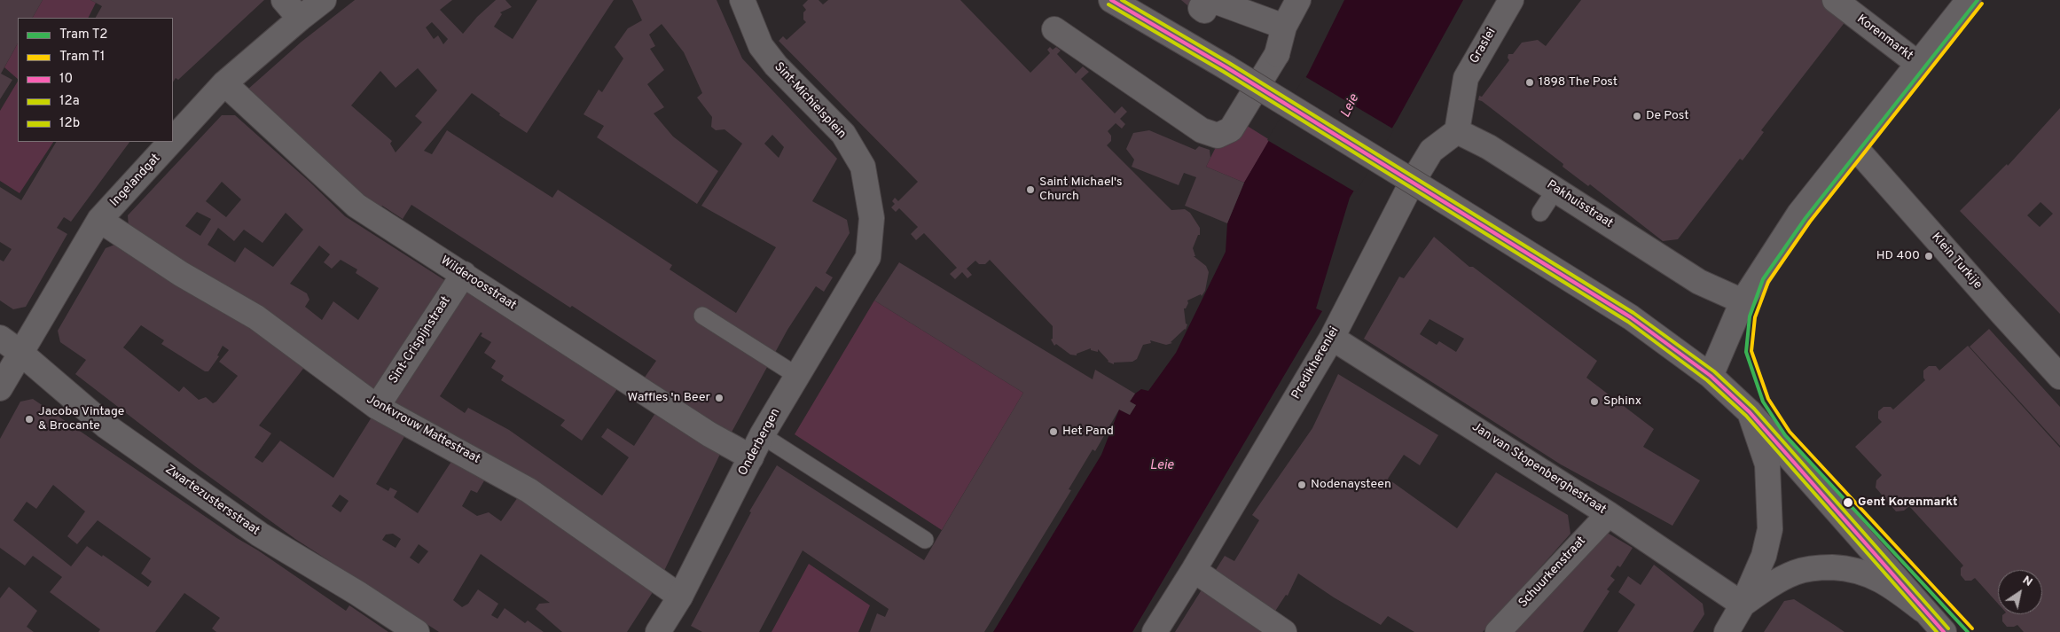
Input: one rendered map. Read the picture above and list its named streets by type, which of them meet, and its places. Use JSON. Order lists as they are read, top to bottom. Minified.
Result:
{"streets":{"street":["Korenmarkt","Graslei","Sint-Michielsplein","Ingelandgat","Pakhuisstraat","Klein Turkije","Wilderoosstraat","Sint-Crispijnstraat","Predikherenlei","Jonkvrouw Mattestraat","Onderbergen","Jan van Stopenberghestraat","Zwartezustersstraat","Schuurkenstraat"]},"crossings":[["Korenmarkt","Pakhuisstraat"],["Korenmarkt","Klein Turkije"],["Graslei","Pakhuisstraat"],["Graslei","Predikherenlei"],["Sint-Michielsplein","Onderbergen"],["Ingelandgat","Wilderoosstraat"],["Ingelandgat","Jonkvrouw Mattestraat"],["Ingelandgat","Zwartezustersstraat"],["Pakhuisstraat","Predikherenlei"],["Wilderoosstraat","Sint-Crispijnstraat"],["Wilderoosstraat","Onderbergen"],["Sint-Crispijnstraat","Jonkvrouw Mattestraat"],["Predikherenlei","Jan van Stopenberghestraat"],["Jonkvrouw Mattestraat","Onderbergen"],["Jan van Stopenberghestraat","Schuurkenstraat"]],"water":["Leie"],"places":["1898 The Post","De Post","Saint Michael's Church","HD 400","Waffles 'n Beer","Sphinx","Jacoba Vintage & Brocante","Het Pand","Nodenaysteen","Gent Korenmarkt"],"lines":["tram line T2","transit line 10","transit line 12b","tram line T1","transit line 12a"],"legend":["Tram T2","Tram T1","10","12a","12b"],"north":"top right"}
